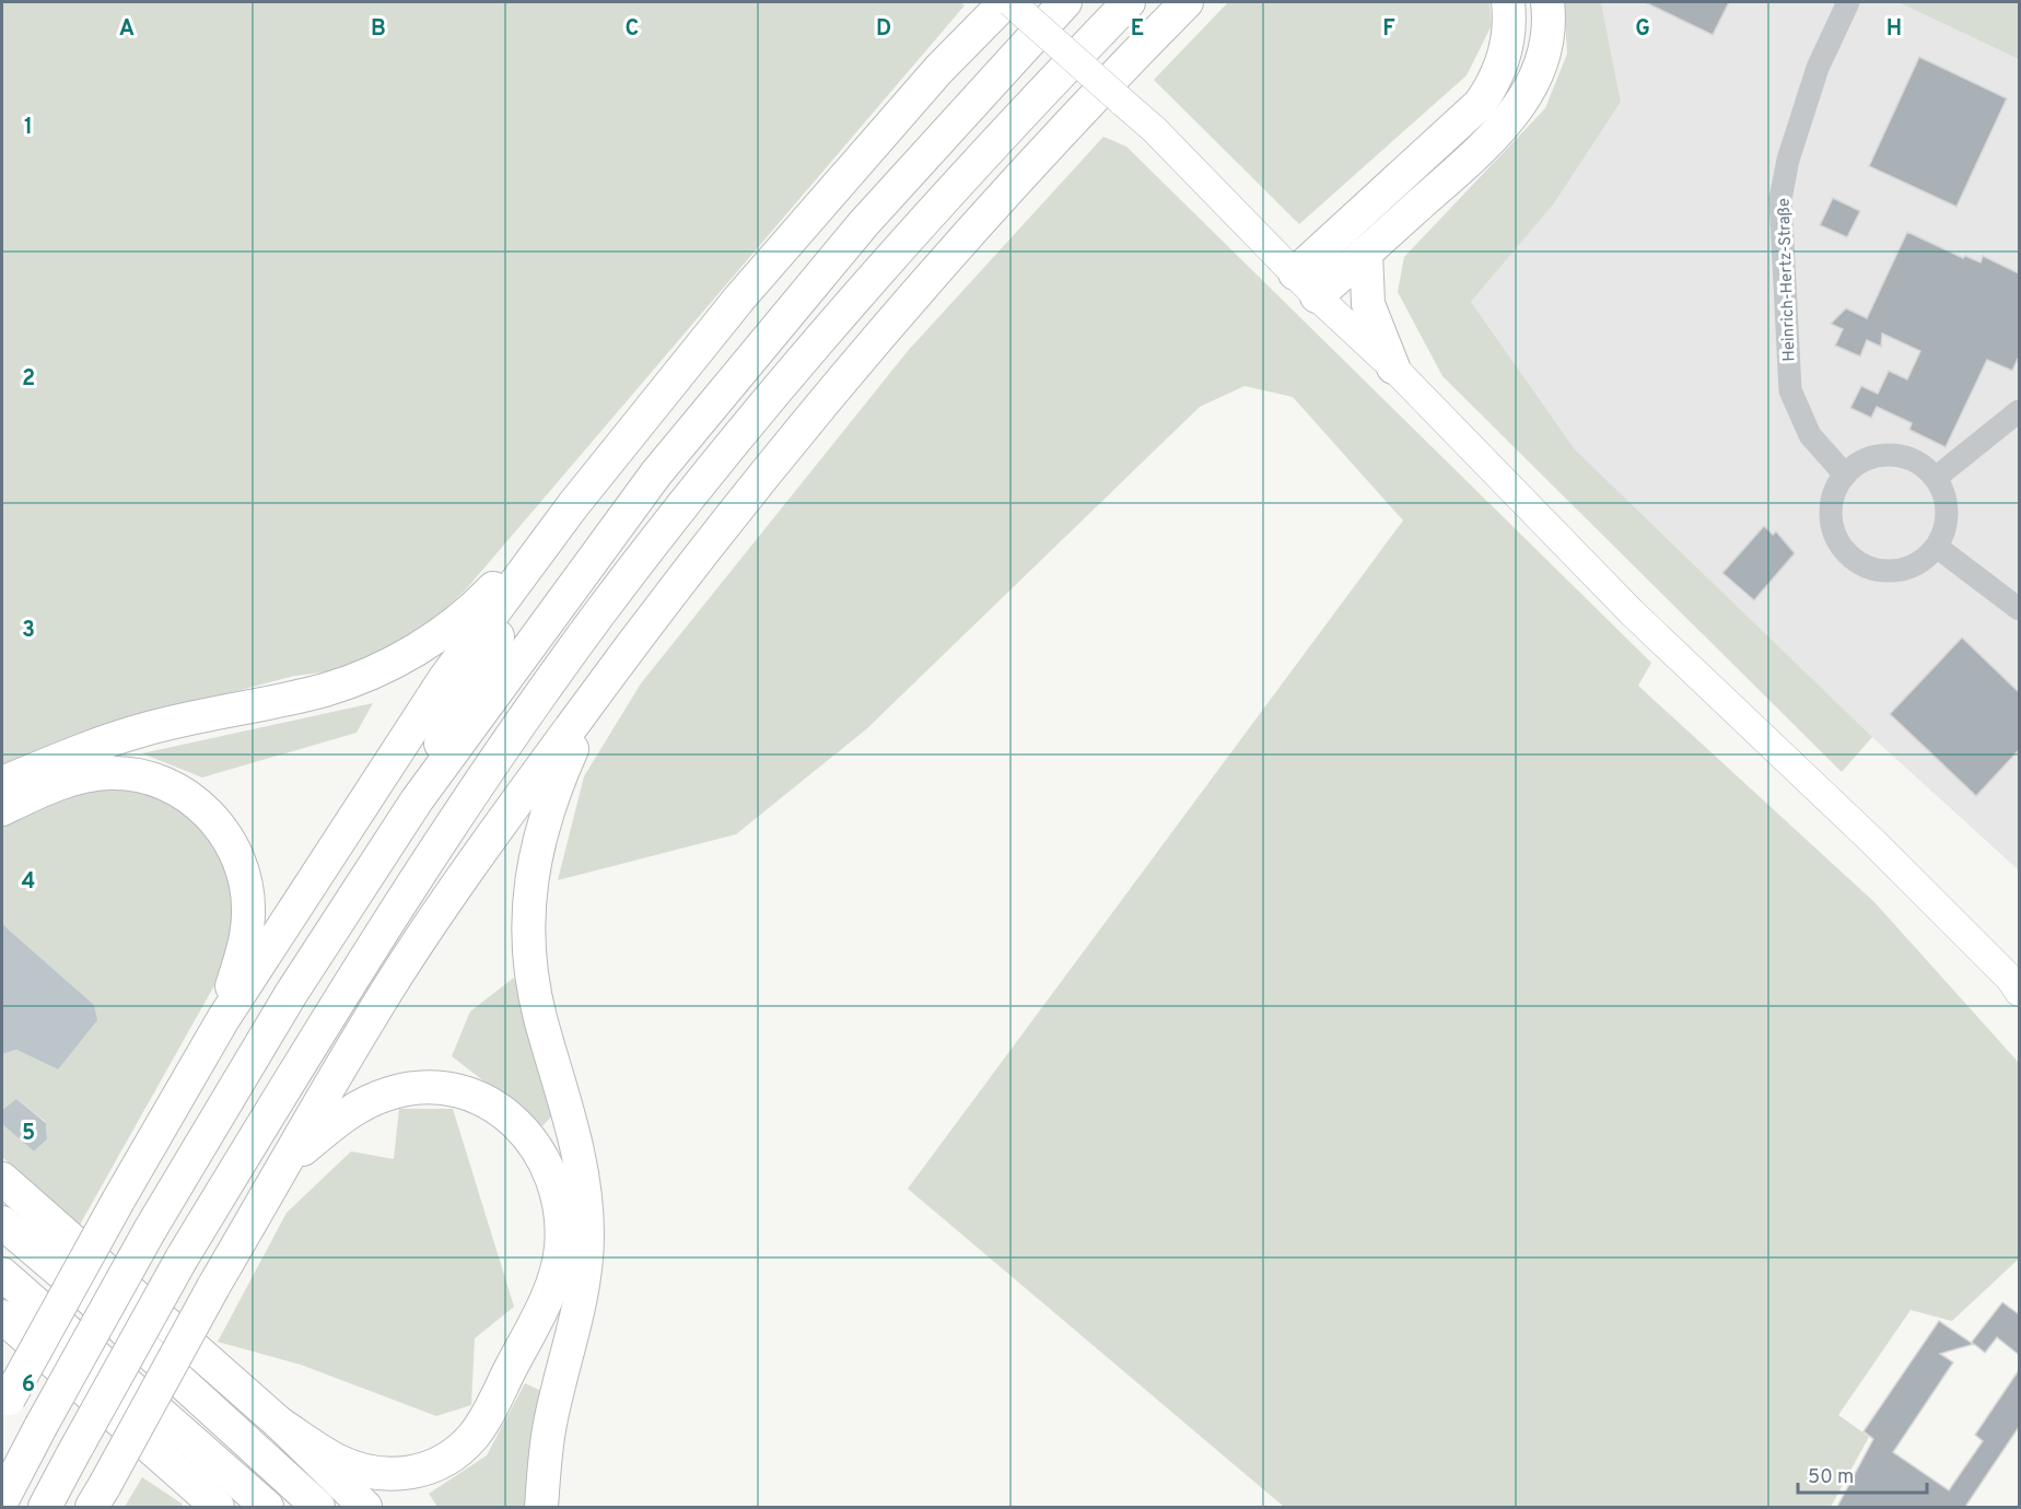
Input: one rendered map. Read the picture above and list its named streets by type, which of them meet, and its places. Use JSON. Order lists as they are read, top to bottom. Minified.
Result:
{"streets":{"street":["Heinrich-Hertz-Straße"]},"scale_bar":"50 m","grid":{"columns":["A","B","C","D","E","F","G","H"],"rows":["1","2","3","4","5","6"]}}
